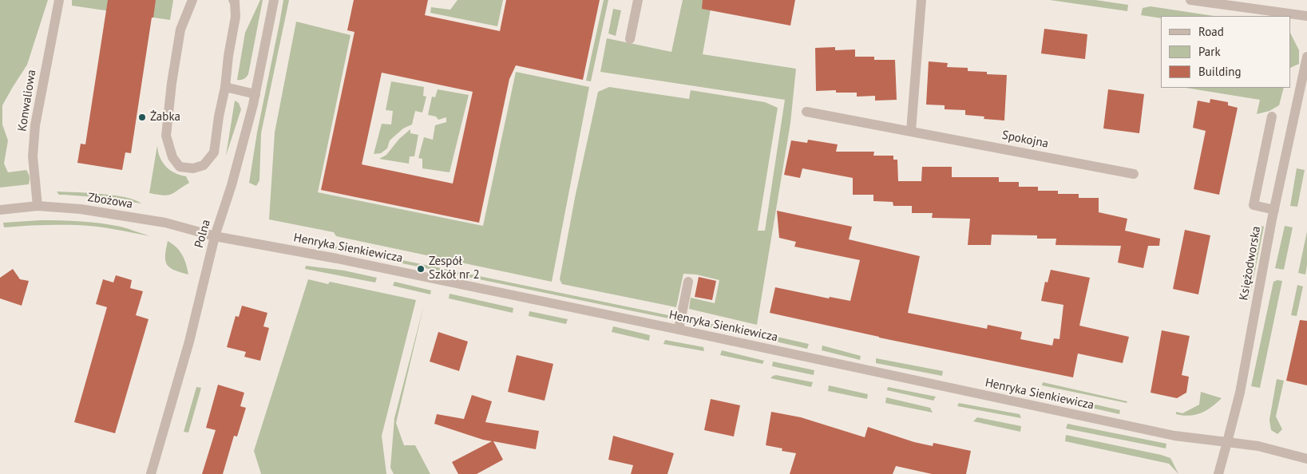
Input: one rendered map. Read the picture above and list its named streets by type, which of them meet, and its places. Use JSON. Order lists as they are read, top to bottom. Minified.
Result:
{"streets":{"street":["Konwaliowa","Spokojna","Zbożowa","Polna","Henryka Sienkiewicza","Księżodworska"]},"crossings":[["Konwaliowa","Zbożowa"],["Zbożowa","Polna"],["Zbożowa","Henryka Sienkiewicza"],["Polna","Henryka Sienkiewicza"],["Henryka Sienkiewicza","Księżodworska"]],"places":["Żabka","Zespół Szkół nr 2"],"legend":["Road","Park","Building"]}
